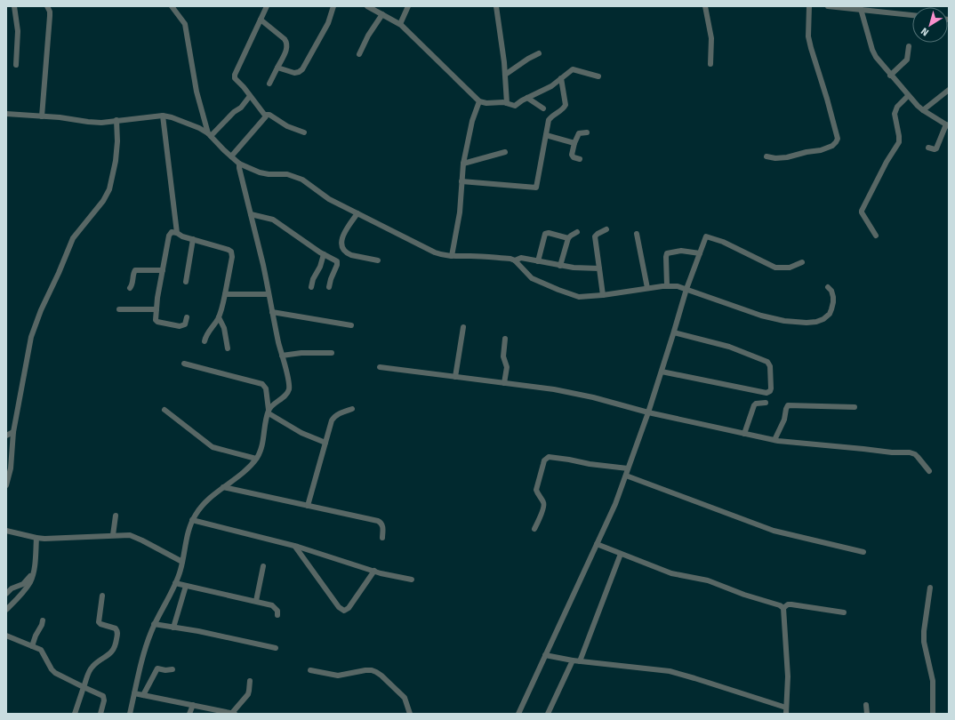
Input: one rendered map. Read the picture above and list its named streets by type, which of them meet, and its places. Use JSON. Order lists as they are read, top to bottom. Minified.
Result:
{"north":"bottom left"}
